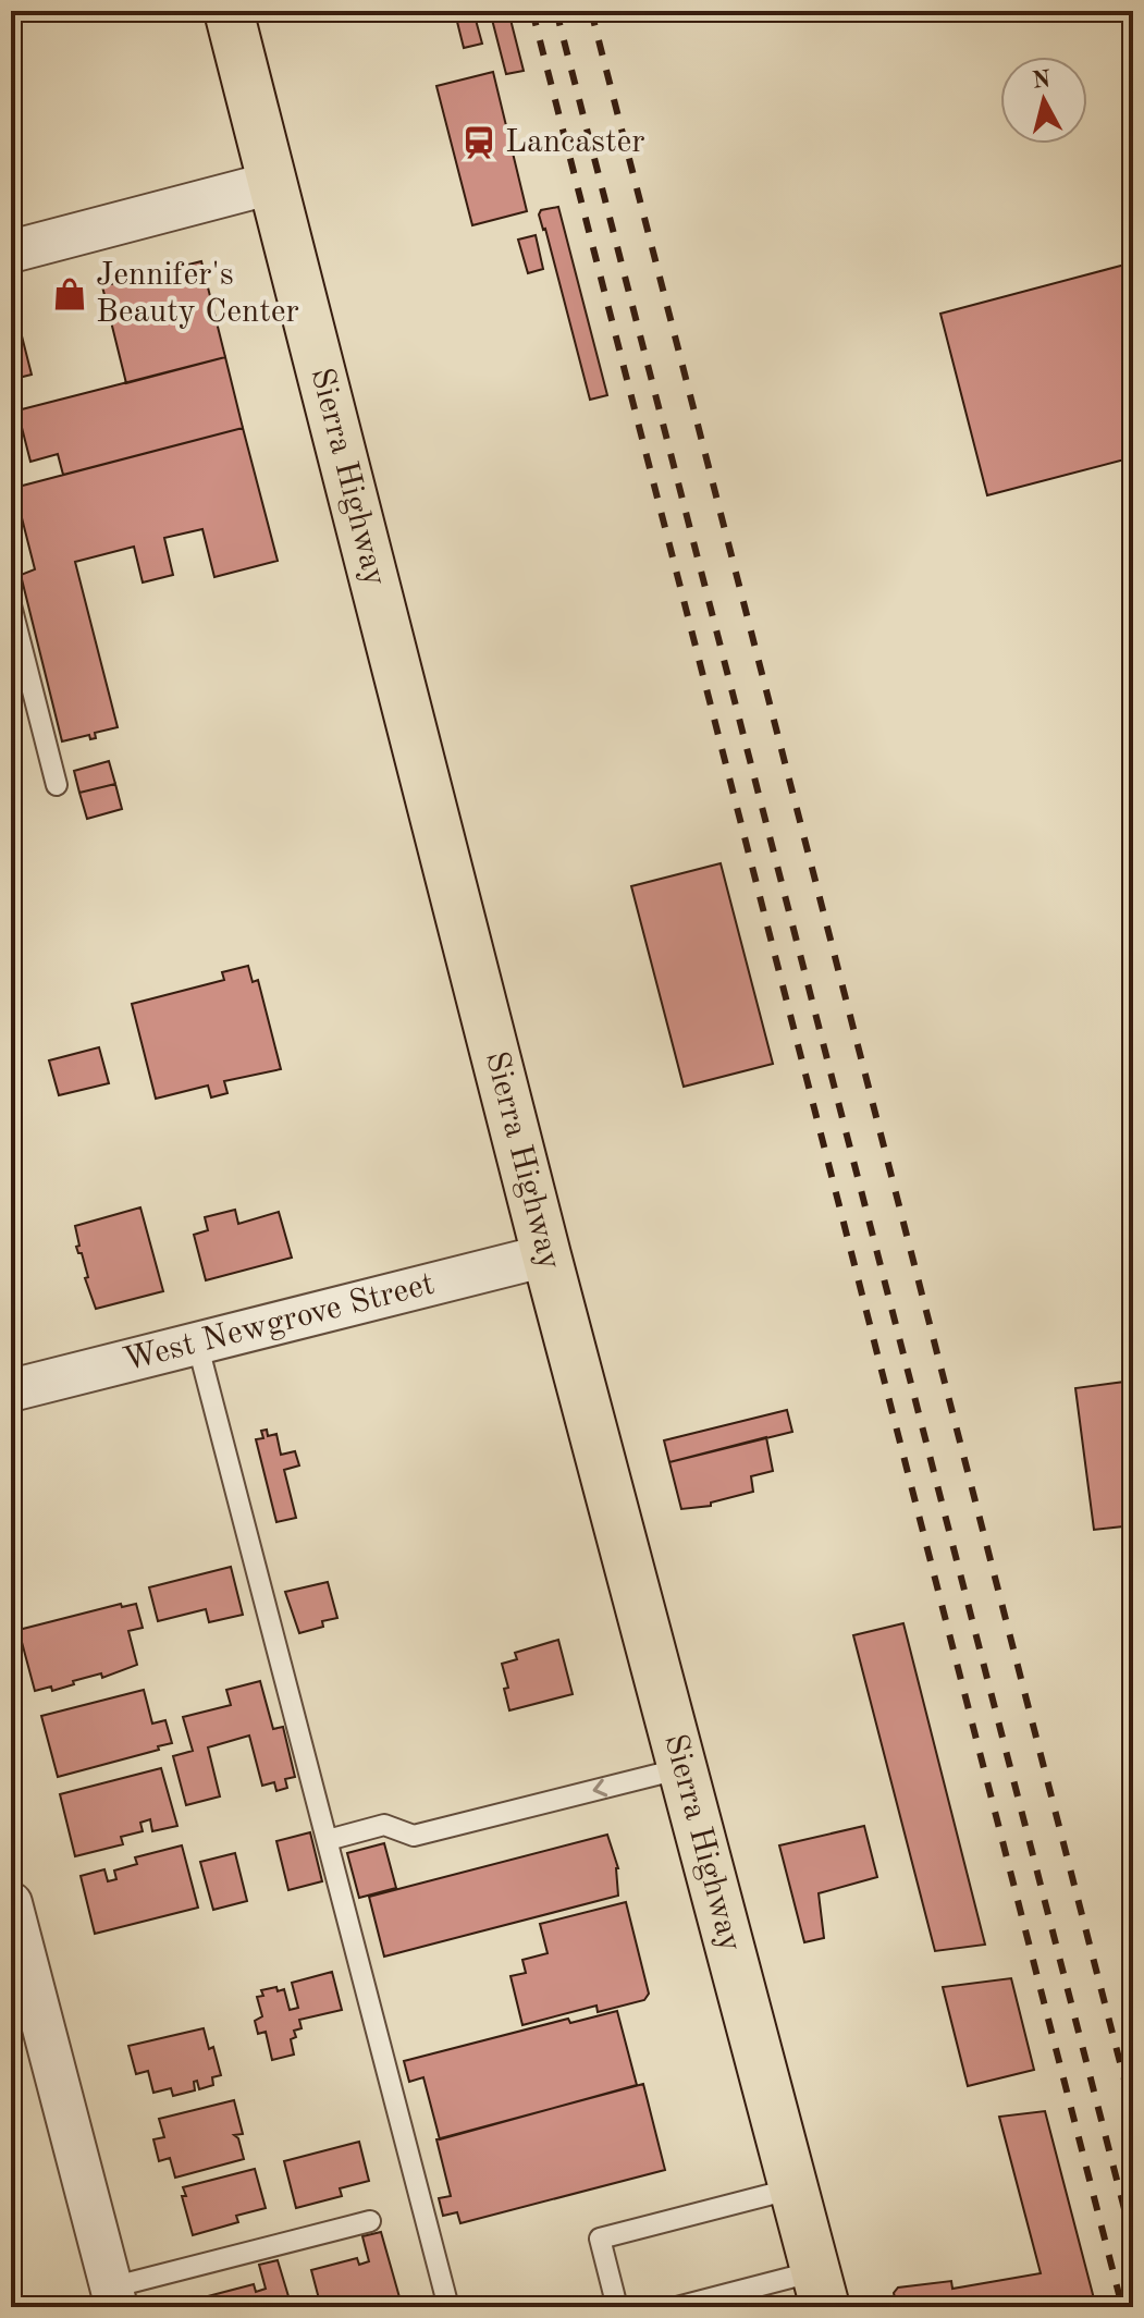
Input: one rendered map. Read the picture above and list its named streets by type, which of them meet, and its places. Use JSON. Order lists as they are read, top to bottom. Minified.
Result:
{"streets":{"main road":["Sierra Highway"],"street":["West Newgrove Street"]},"crossings":[["Sierra Highway","West Newgrove Street"]],"places":{"station":["Lancaster"],"shop":["Jennifer's Beauty Center"]},"north":"top"}
